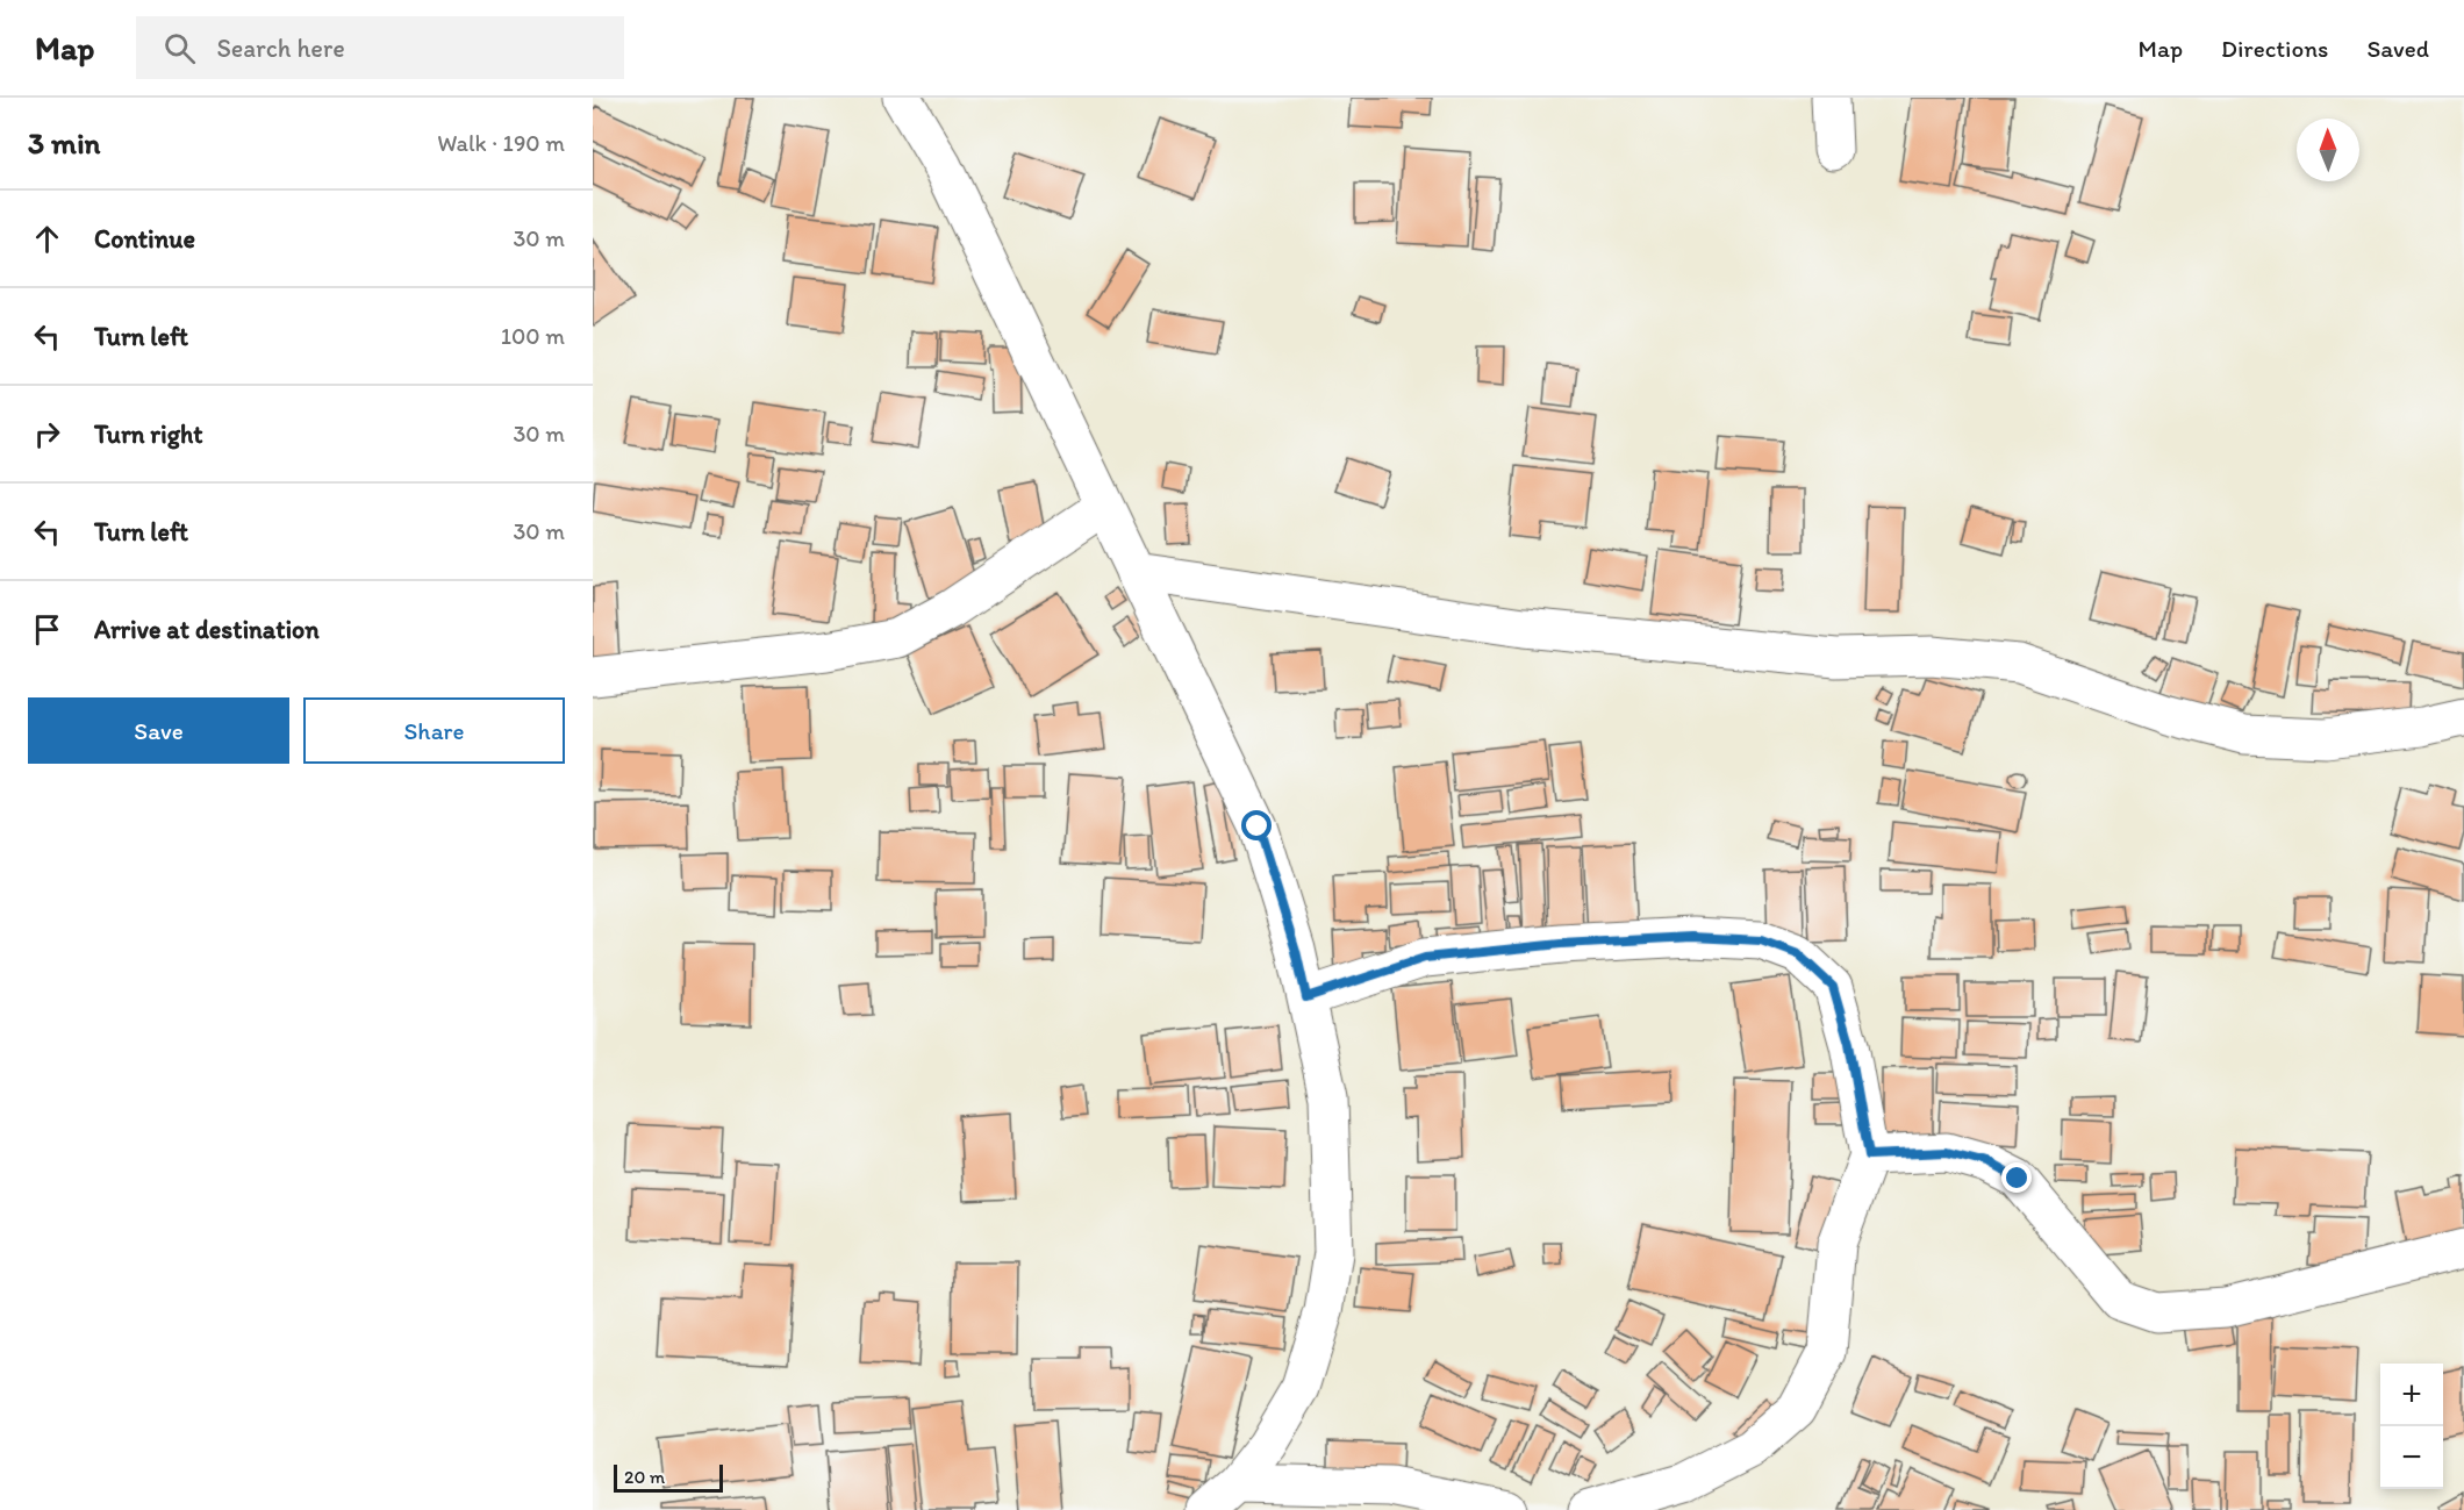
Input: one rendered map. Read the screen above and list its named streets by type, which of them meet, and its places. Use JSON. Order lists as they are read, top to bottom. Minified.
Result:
{"scale_bar":"20 m","north":"top","page":{"header":"Map","search":"Search here","nav":["Map","Directions","Saved"],"heading":["3 min","Walk · 190 m"],"list":[["Continue","30 m"],["Turn left","100 m"],["Turn right","30 m"],["Turn left","30 m"],"Arrive at destination"],"buttons":["Save","Share"],"map_buttons":["+","−"],"scale":"20 m"}}
